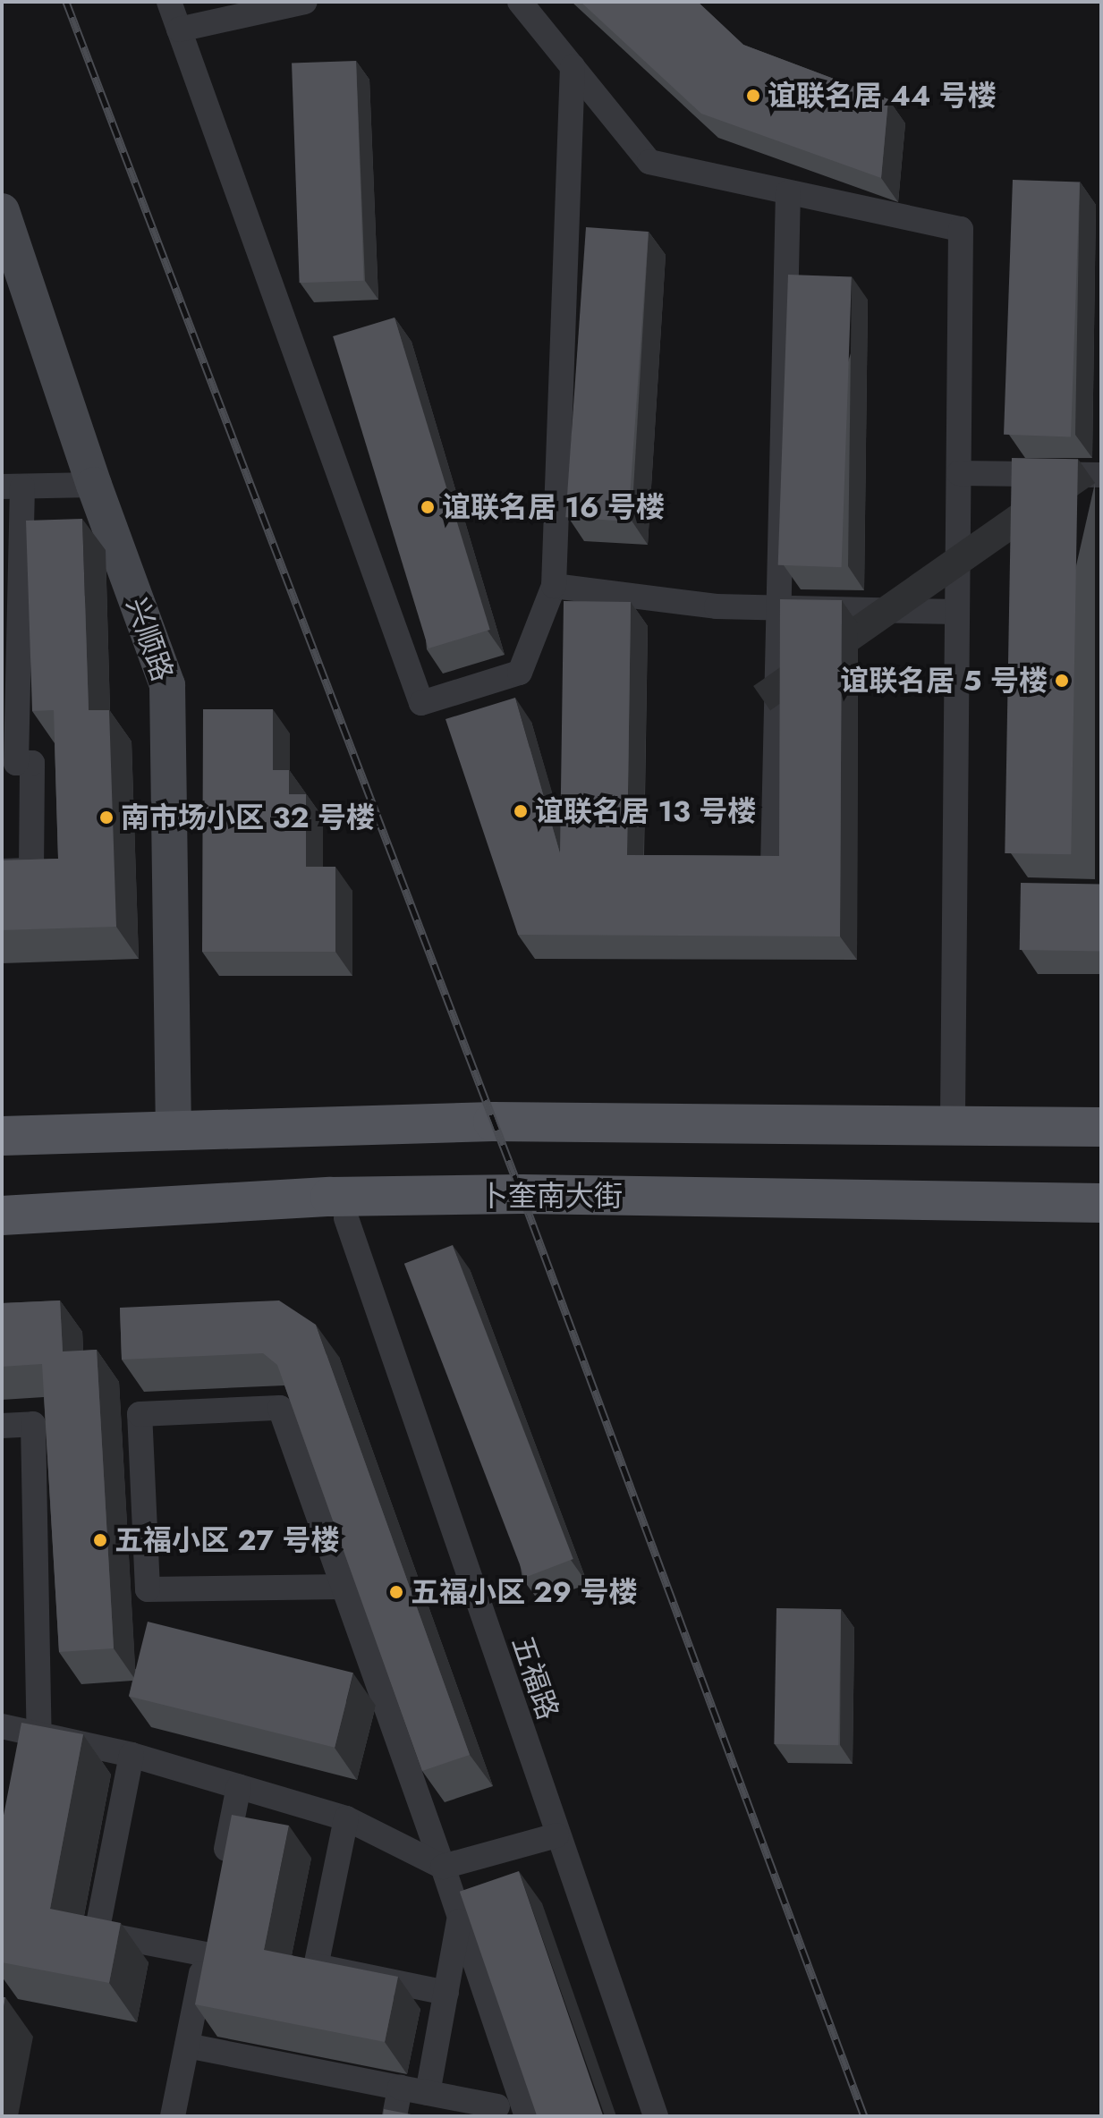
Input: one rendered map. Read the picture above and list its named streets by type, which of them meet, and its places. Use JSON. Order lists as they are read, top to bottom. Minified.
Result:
{"streets":{"main road":["卜奎南大街"],"street":["兴顺路","五福路"]},"places":["谊联名居 44 号楼","谊联名居 16 号楼","谊联名居 5 号楼","谊联名居 13 号楼","南市场小区 32 号楼","五福小区 27 号楼","五福小区 29 号楼"]}
